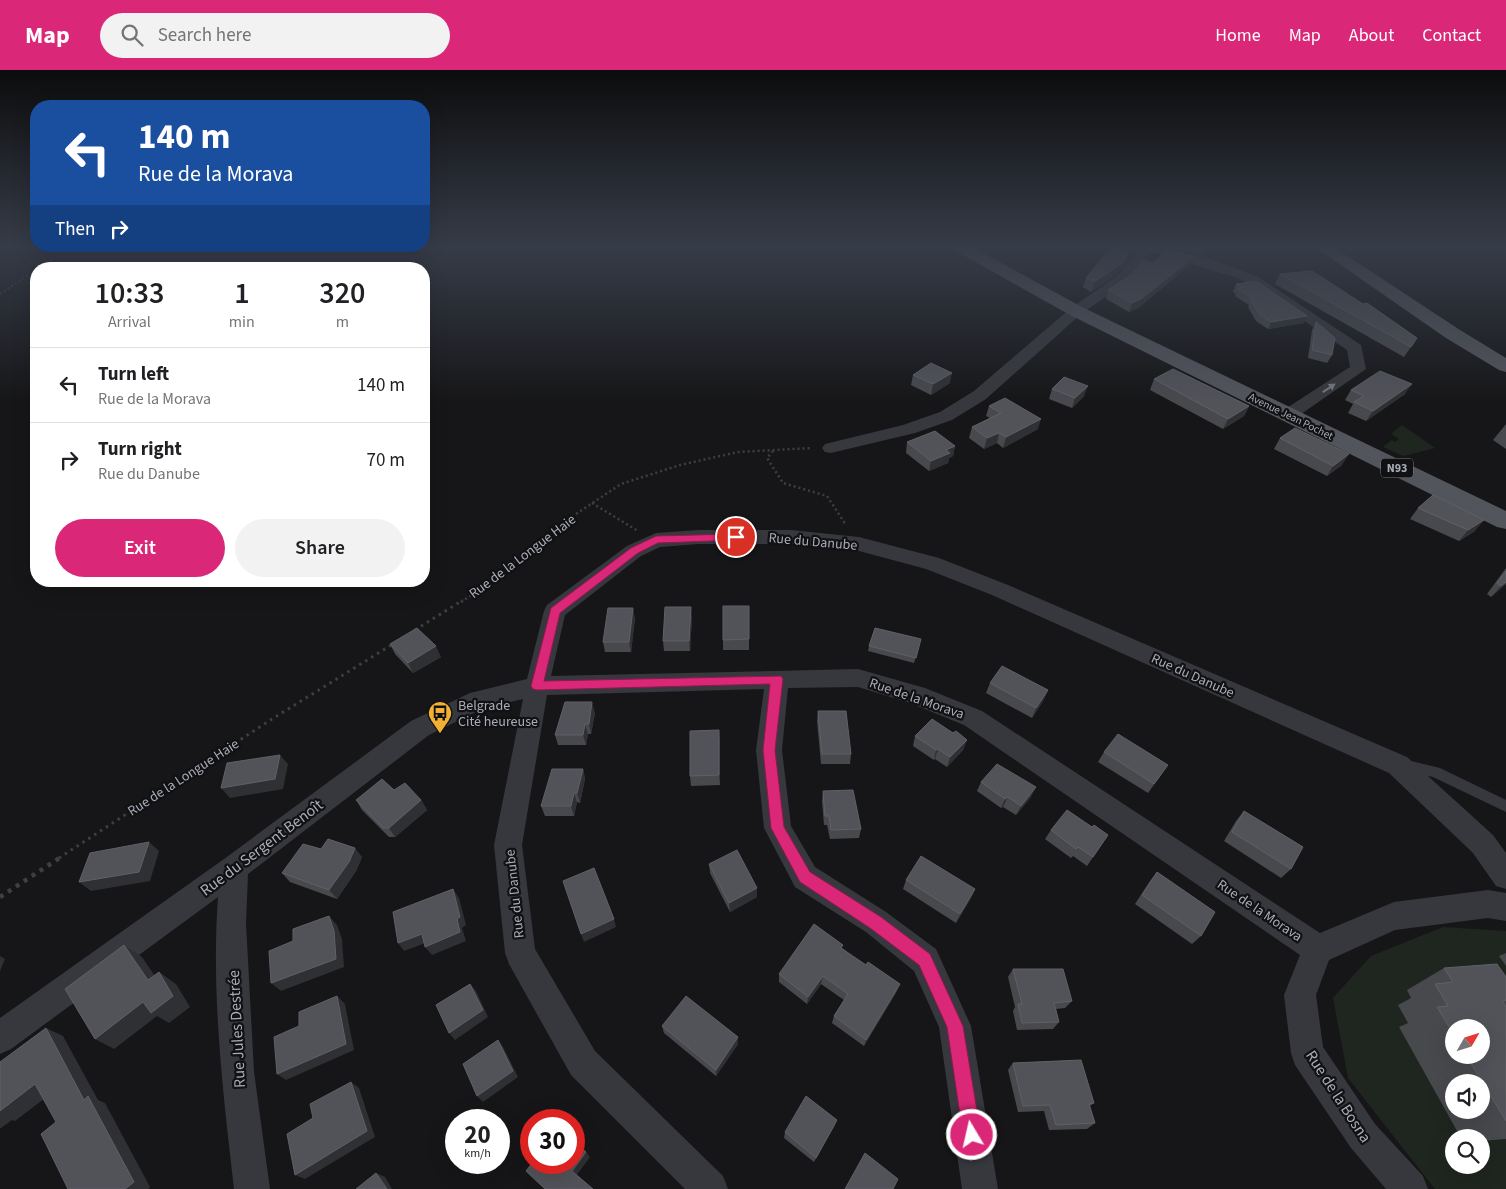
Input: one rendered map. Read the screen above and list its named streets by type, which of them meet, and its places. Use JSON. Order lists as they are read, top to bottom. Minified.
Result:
{"streets":{"main road":["Avenue Jean Pochet","N93"],"street":["Rue du Danube","Rue de la Morava","Rue du Sergent Benoît","Rue Jules Destrée","Rue de la Bosna"],"path":["Rue de la Longue Haie"]},"crossings":[["Avenue Jean Pochet","N93"],["Rue du Danube","Rue de la Morava"],["Rue du Danube","Rue du Sergent Benoît"],["Rue de la Morava","Rue du Sergent Benoît"],["Rue de la Morava","Rue de la Bosna"],["Rue du Sergent Benoît","Rue Jules Destrée"]],"places":{"bus stop":["Belgrade Cité heureuse"]},"north":"top right","page":{"header":"Map","search":"Search here","nav":["Home","Map","About","Contact"],"turn":["140 m","Rue de la Morava"],"then":"Then","eta":["10:33","Arrival","1","min","320","m"],"list":[{"name":"Turn left","note":"Rue de la Morava","value":"140 m"},{"name":"Turn right","note":"Rue du Danube","value":"70 m"}],"buttons":["Exit","Share"],"speed":"20 km/h","limit":"30"}}
